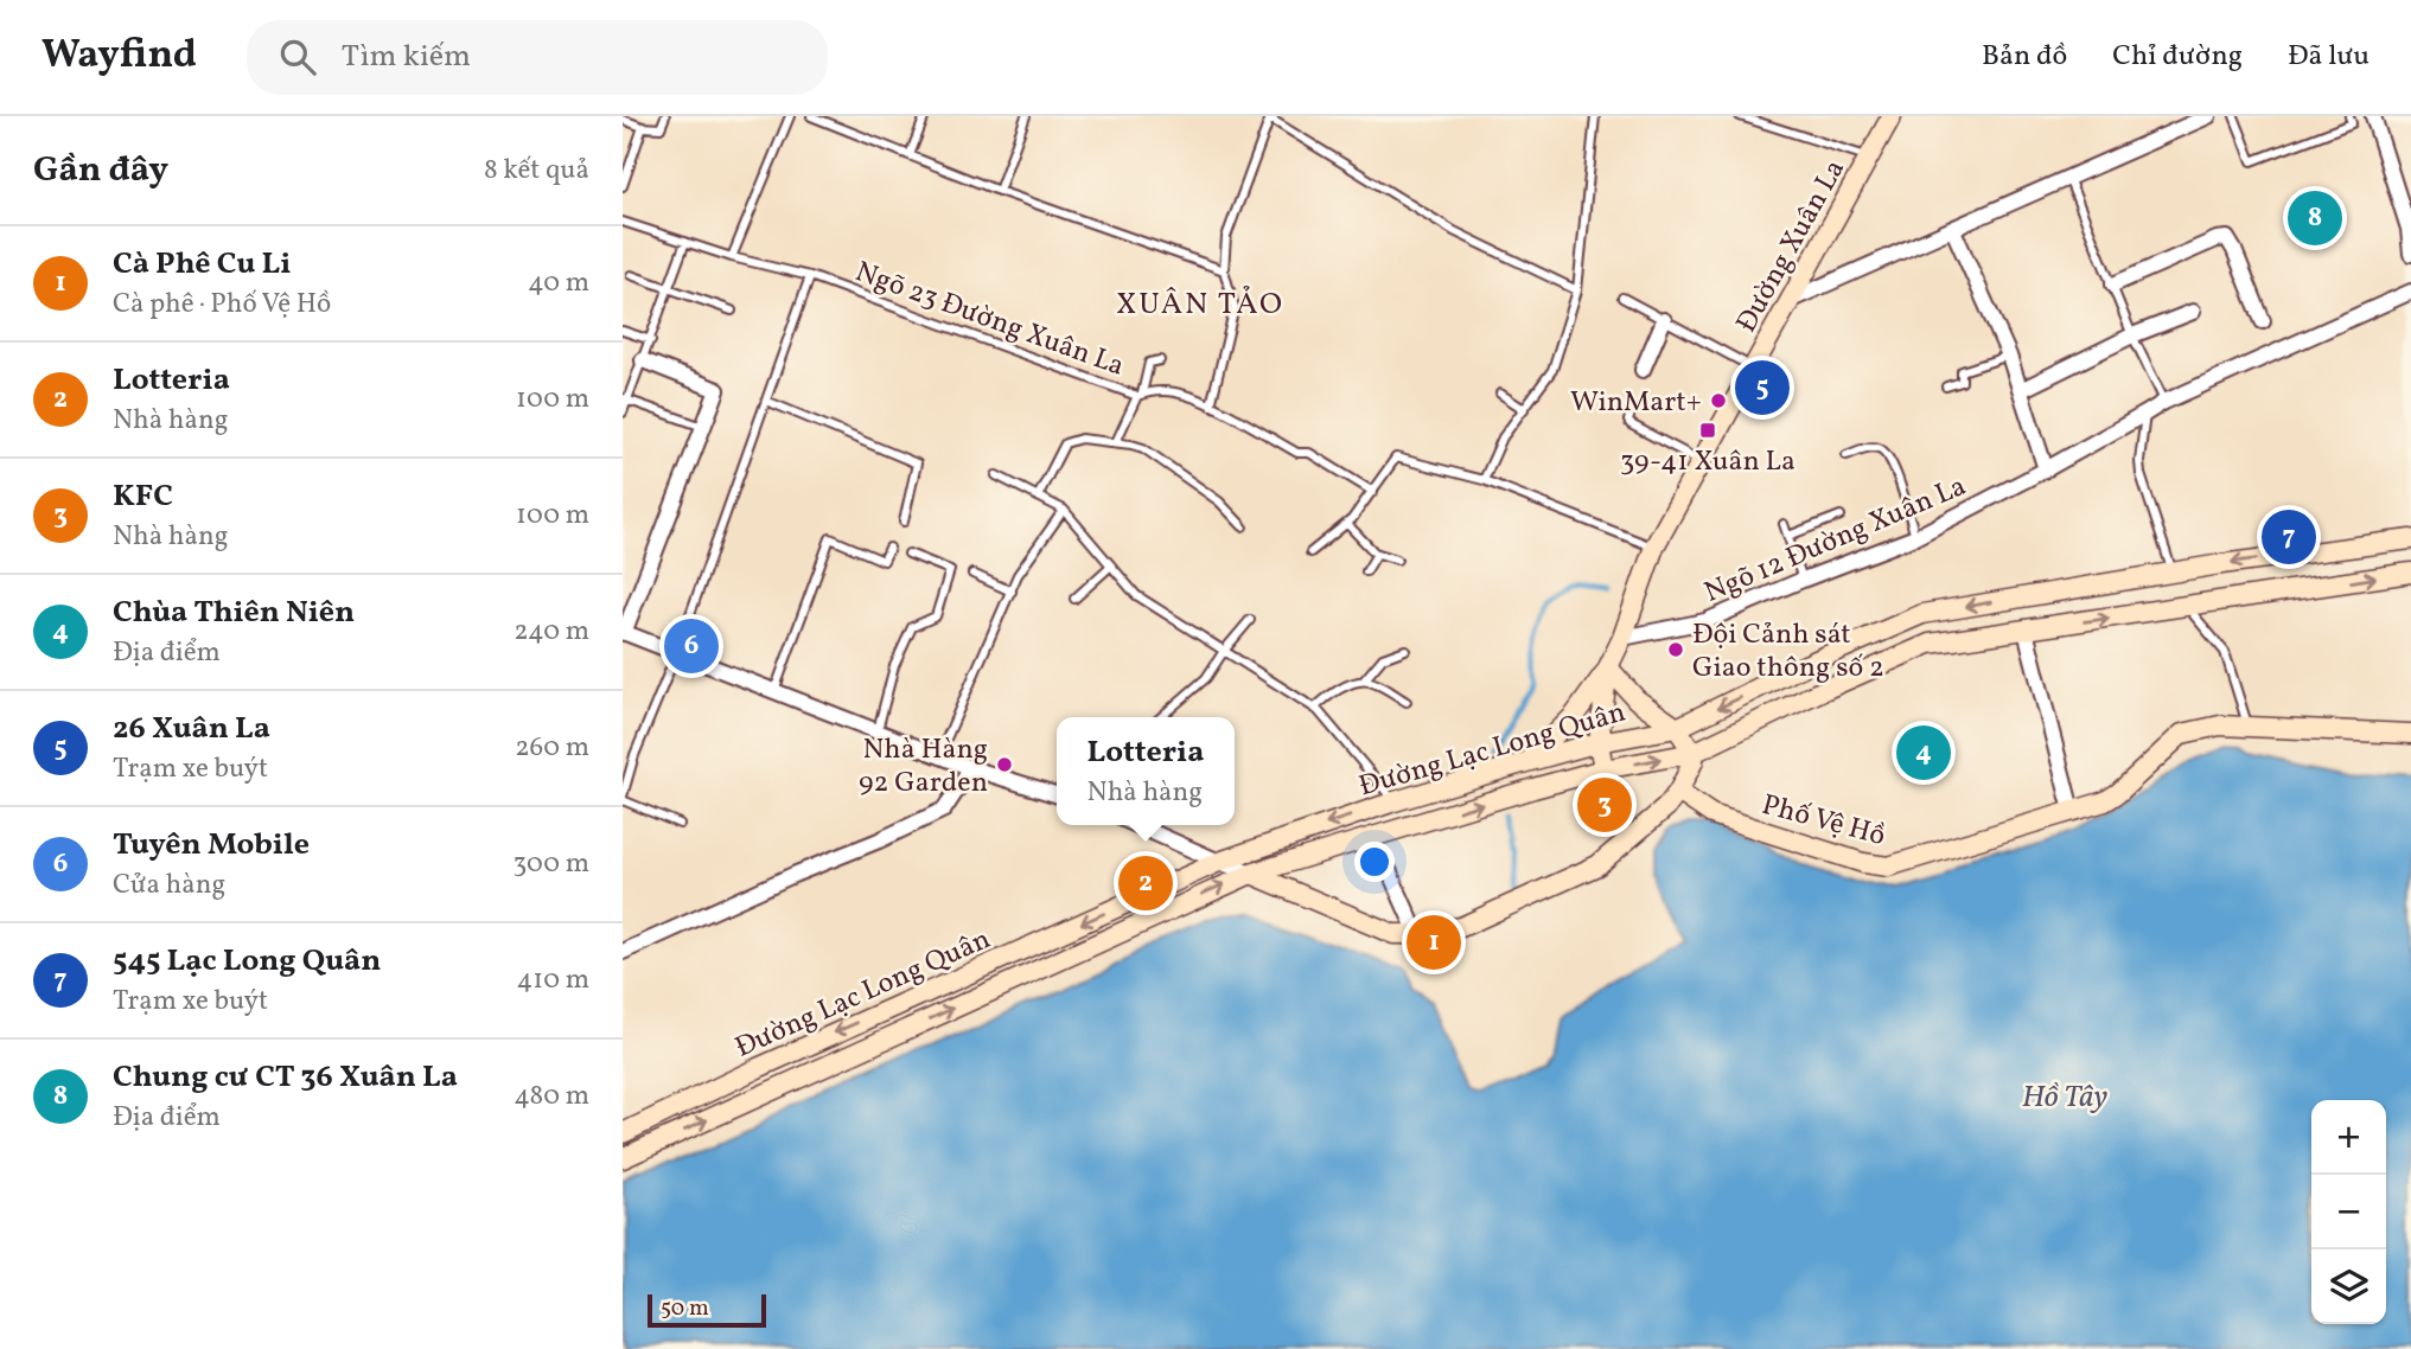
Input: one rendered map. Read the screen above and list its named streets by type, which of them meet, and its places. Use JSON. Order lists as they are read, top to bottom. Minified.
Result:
{"streets":{"main road":["Đường Xuân La","Đường Lạc Long Quân","Phố Vệ Hồ"],"street":["Ngõ 12 Đường Xuân La"],"lane":["Ngõ 23 Đường Xuân La"]},"crossings":[["Đường Xuân La","Ngõ 12 Đường Xuân La"],["Đường Xuân La","Đường Lạc Long Quân"]],"districts":["XUÂN TẢO"],"water":["Hồ Tây"],"places":{"other":["WinMart+","Đội Cảnh sát Giao thông số 2","Nhà Hàng 92 Garden"],"transit":["39-41 Xuân La"]},"scale_bar":"50 m","page":{"header":"Wayfind","search":"Tìm kiếm","nav":["Bản đồ","Chỉ đường","Đã lưu"],"heading":["Gần đây","8 kết quả"],"pins":["8","5","7","6","4","3","2","1"],"list":[{"mark":"1","name":"Cà Phê Cu Li","note":"Cà phê · Phố Vệ Hồ","value":"40 m"},{"mark":"2","name":"Lotteria","note":"Nhà hàng","value":"100 m"},{"mark":"3","name":"KFC","note":"Nhà hàng","value":"100 m"},{"mark":"4","name":"Chùa Thiên Niên","note":"Địa điểm","value":"240 m"},{"mark":"5","name":"26 Xuân La","note":"Trạm xe buýt","value":"260 m"},{"mark":"6","name":"Tuyên Mobile","note":"Cửa hàng","value":"300 m"},{"mark":"7","name":"545 Lạc Long Quân","note":"Trạm xe buýt","value":"410 m"},{"mark":"8","name":"Chung cư CT 36 Xuân La","note":"Địa điểm","value":"480 m"}],"popup":["Lotteria","Nhà hàng"],"map_buttons":["+","−"],"scale":"50 m"}}
